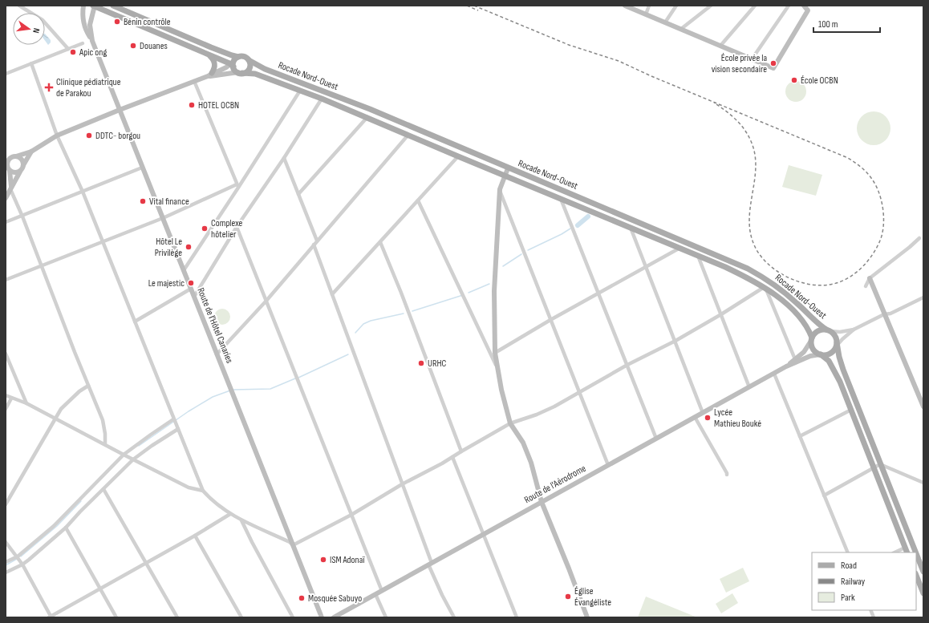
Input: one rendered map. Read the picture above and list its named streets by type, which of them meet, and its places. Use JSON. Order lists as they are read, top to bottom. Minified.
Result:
{"streets":{"main road":["Rocade Nord-Ouest"],"street":["Route de l'Hôtel Canaries","Route de l'Aérodrome"]},"crossings":[["Rocade Nord-Ouest","Route de l'Aérodrome"]],"places":{"other":["Bénin contrôle","Douanes","Apic ong","École privée la vision secondaire","École OCBN","HOTEL OCBN","DDTC- borgou","Vital finance","Complexe hôtelier","Hôtel Le Privilège","Le majestic","URHC","Lycée Mathieu Bouké","ISM Adonaï","Église Évangéliste","Mosquée Sabuyo"],"health":["Clinique pédiatrique de Parakou"]},"legend":["Road","Railway","Park"],"scale_bar":"100 m","north":"right"}
